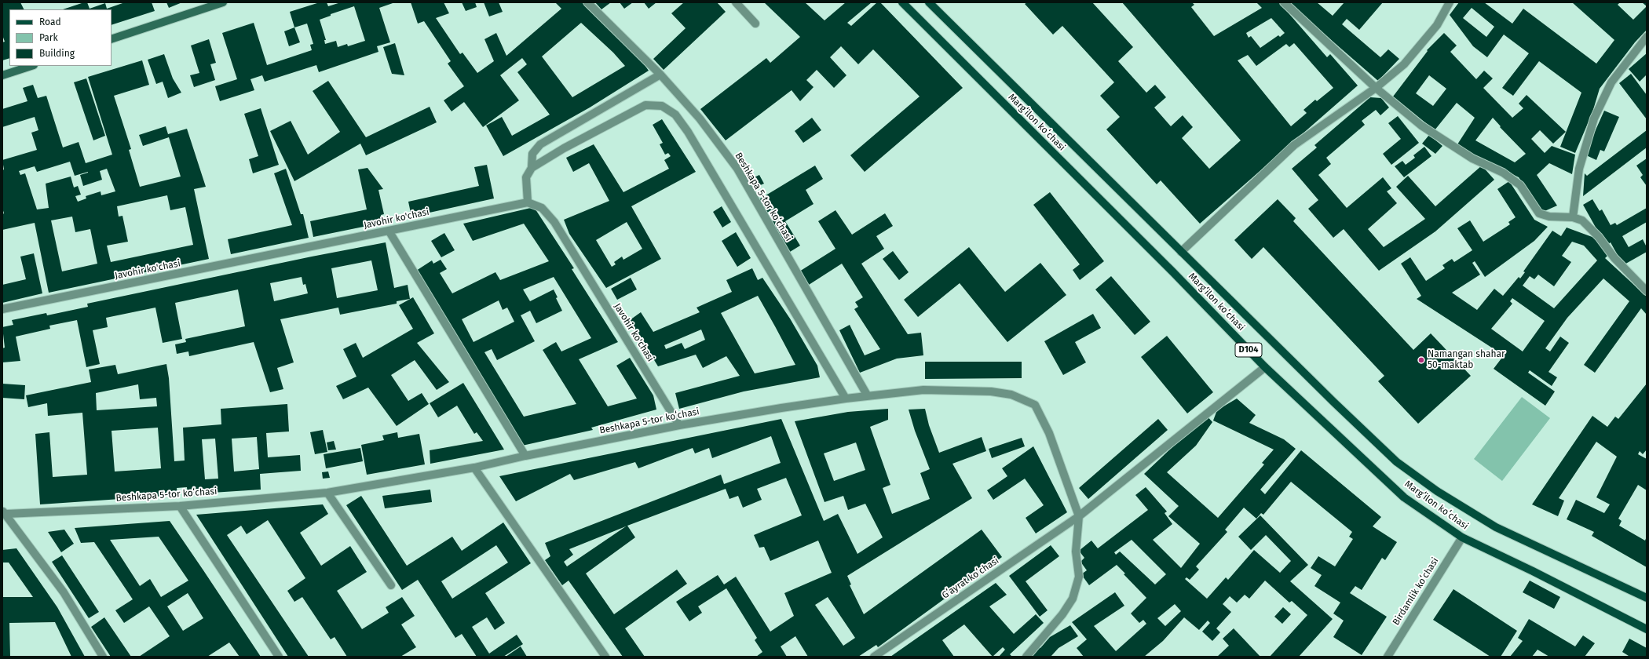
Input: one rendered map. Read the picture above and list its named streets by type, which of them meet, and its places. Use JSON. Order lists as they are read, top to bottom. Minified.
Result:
{"streets":{"main road":["Margʻilon koʻchasi","D104"],"street":["Beshkapa 5-tor koʻchasi","Javohir ko'chasi","Gʻayrat koʻchasi","Birdamlik koʻchasi"]},"crossings":[["Margʻilon koʻchasi","Gʻayrat koʻchasi"],["Margʻilon koʻchasi","Birdamlik koʻchasi"],["Beshkapa 5-tor koʻchasi","Javohir ko'chasi"],["Beshkapa 5-tor koʻchasi","Gʻayrat koʻchasi"]],"places":["Namangan shahar 50-maktab"],"legend":["Road","Park","Building"]}
